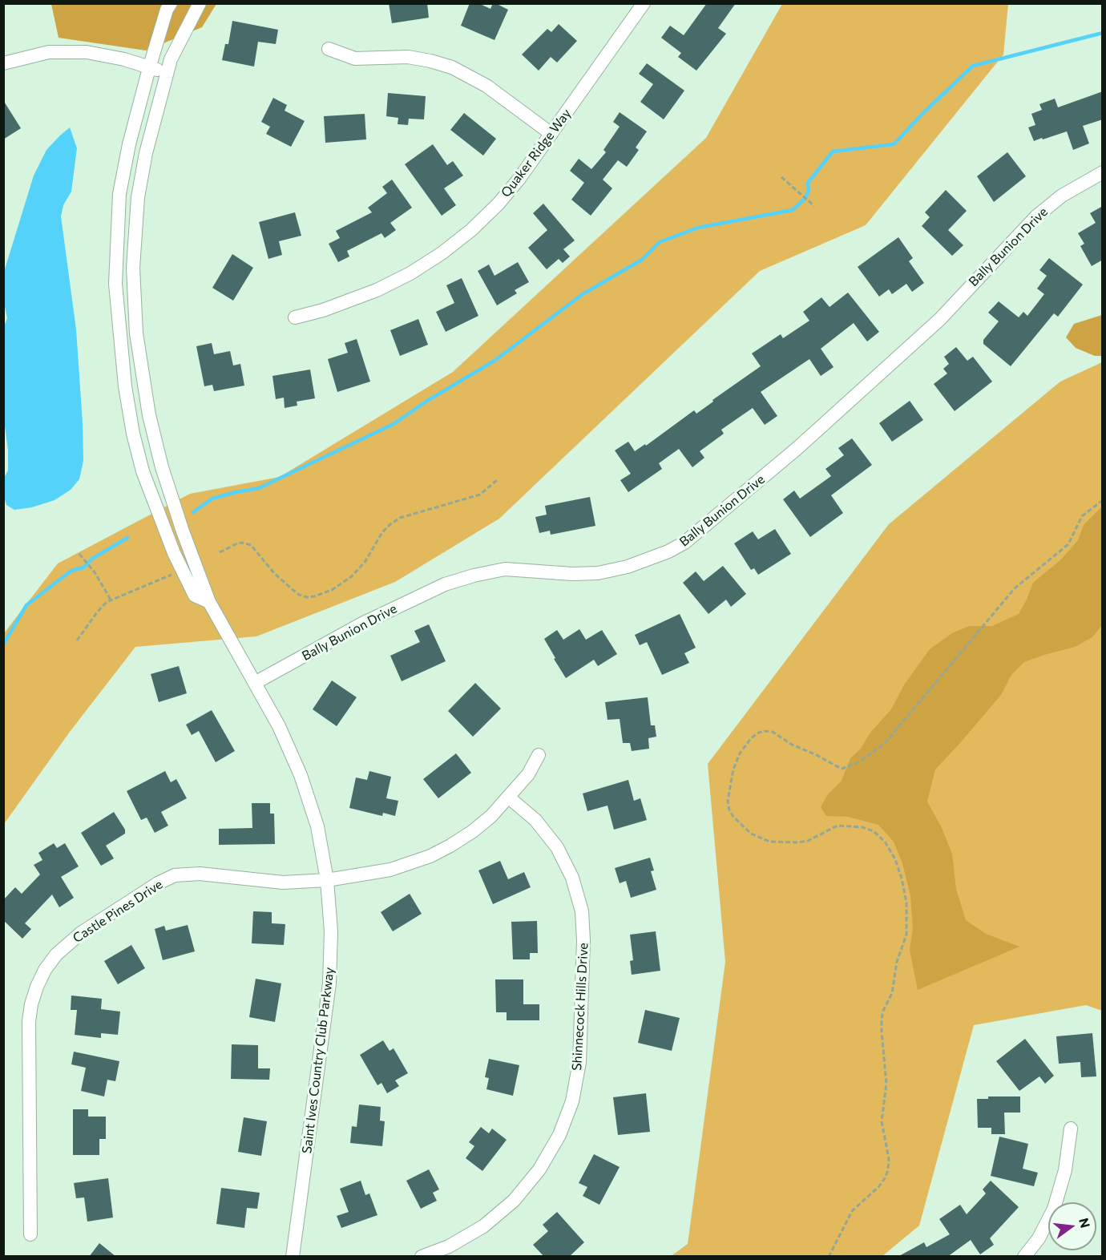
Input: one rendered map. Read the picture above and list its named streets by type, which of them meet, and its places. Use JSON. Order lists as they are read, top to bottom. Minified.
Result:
{"streets":{"street":["Quaker Ridge Way","Bally Bunion Drive","Castle Pines Drive","Shinnecock Hills Drive","Saint Ives Country Club Parkway"]},"crossings":[["Bally Bunion Drive","Saint Ives Country Club Parkway"],["Castle Pines Drive","Shinnecock Hills Drive"],["Castle Pines Drive","Saint Ives Country Club Parkway"]],"north":"right"}
